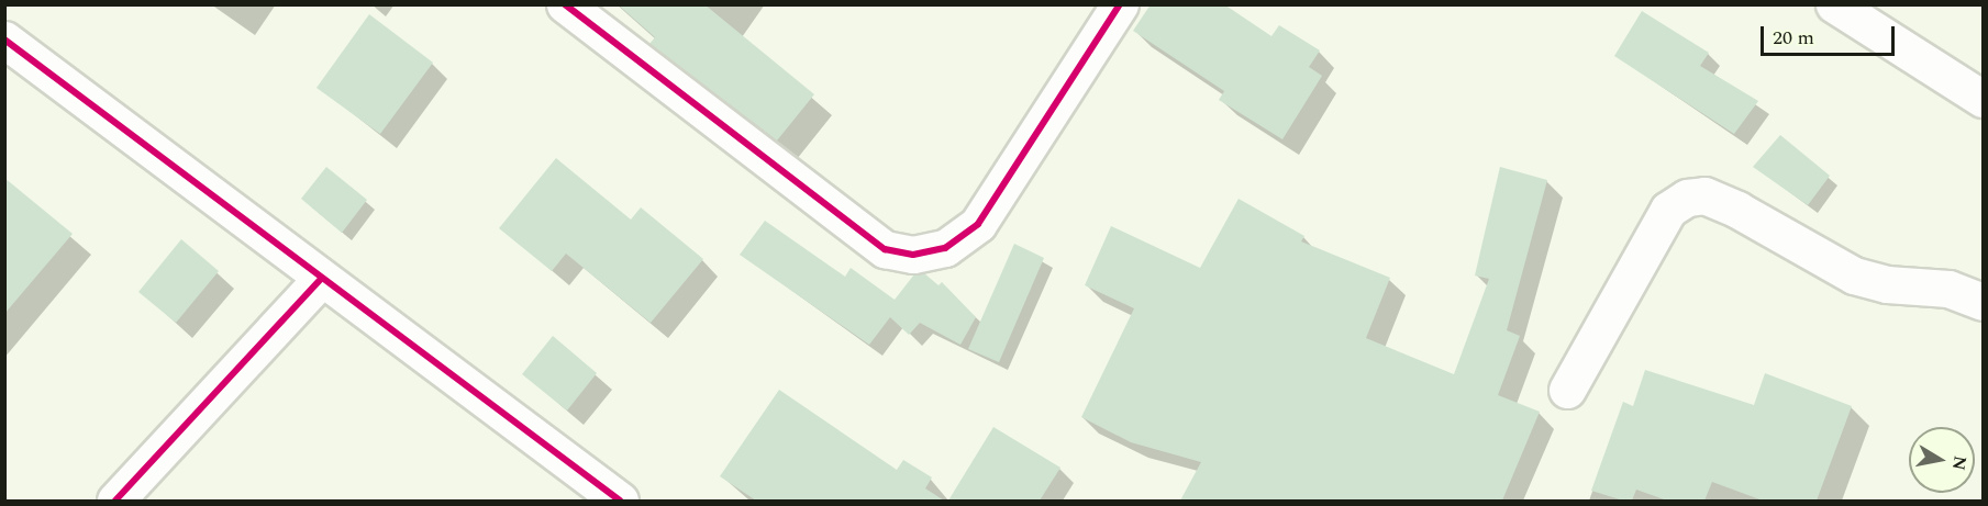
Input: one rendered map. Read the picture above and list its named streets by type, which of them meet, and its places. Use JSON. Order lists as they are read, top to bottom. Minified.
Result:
{"scale_bar":"20 m","north":"right"}
